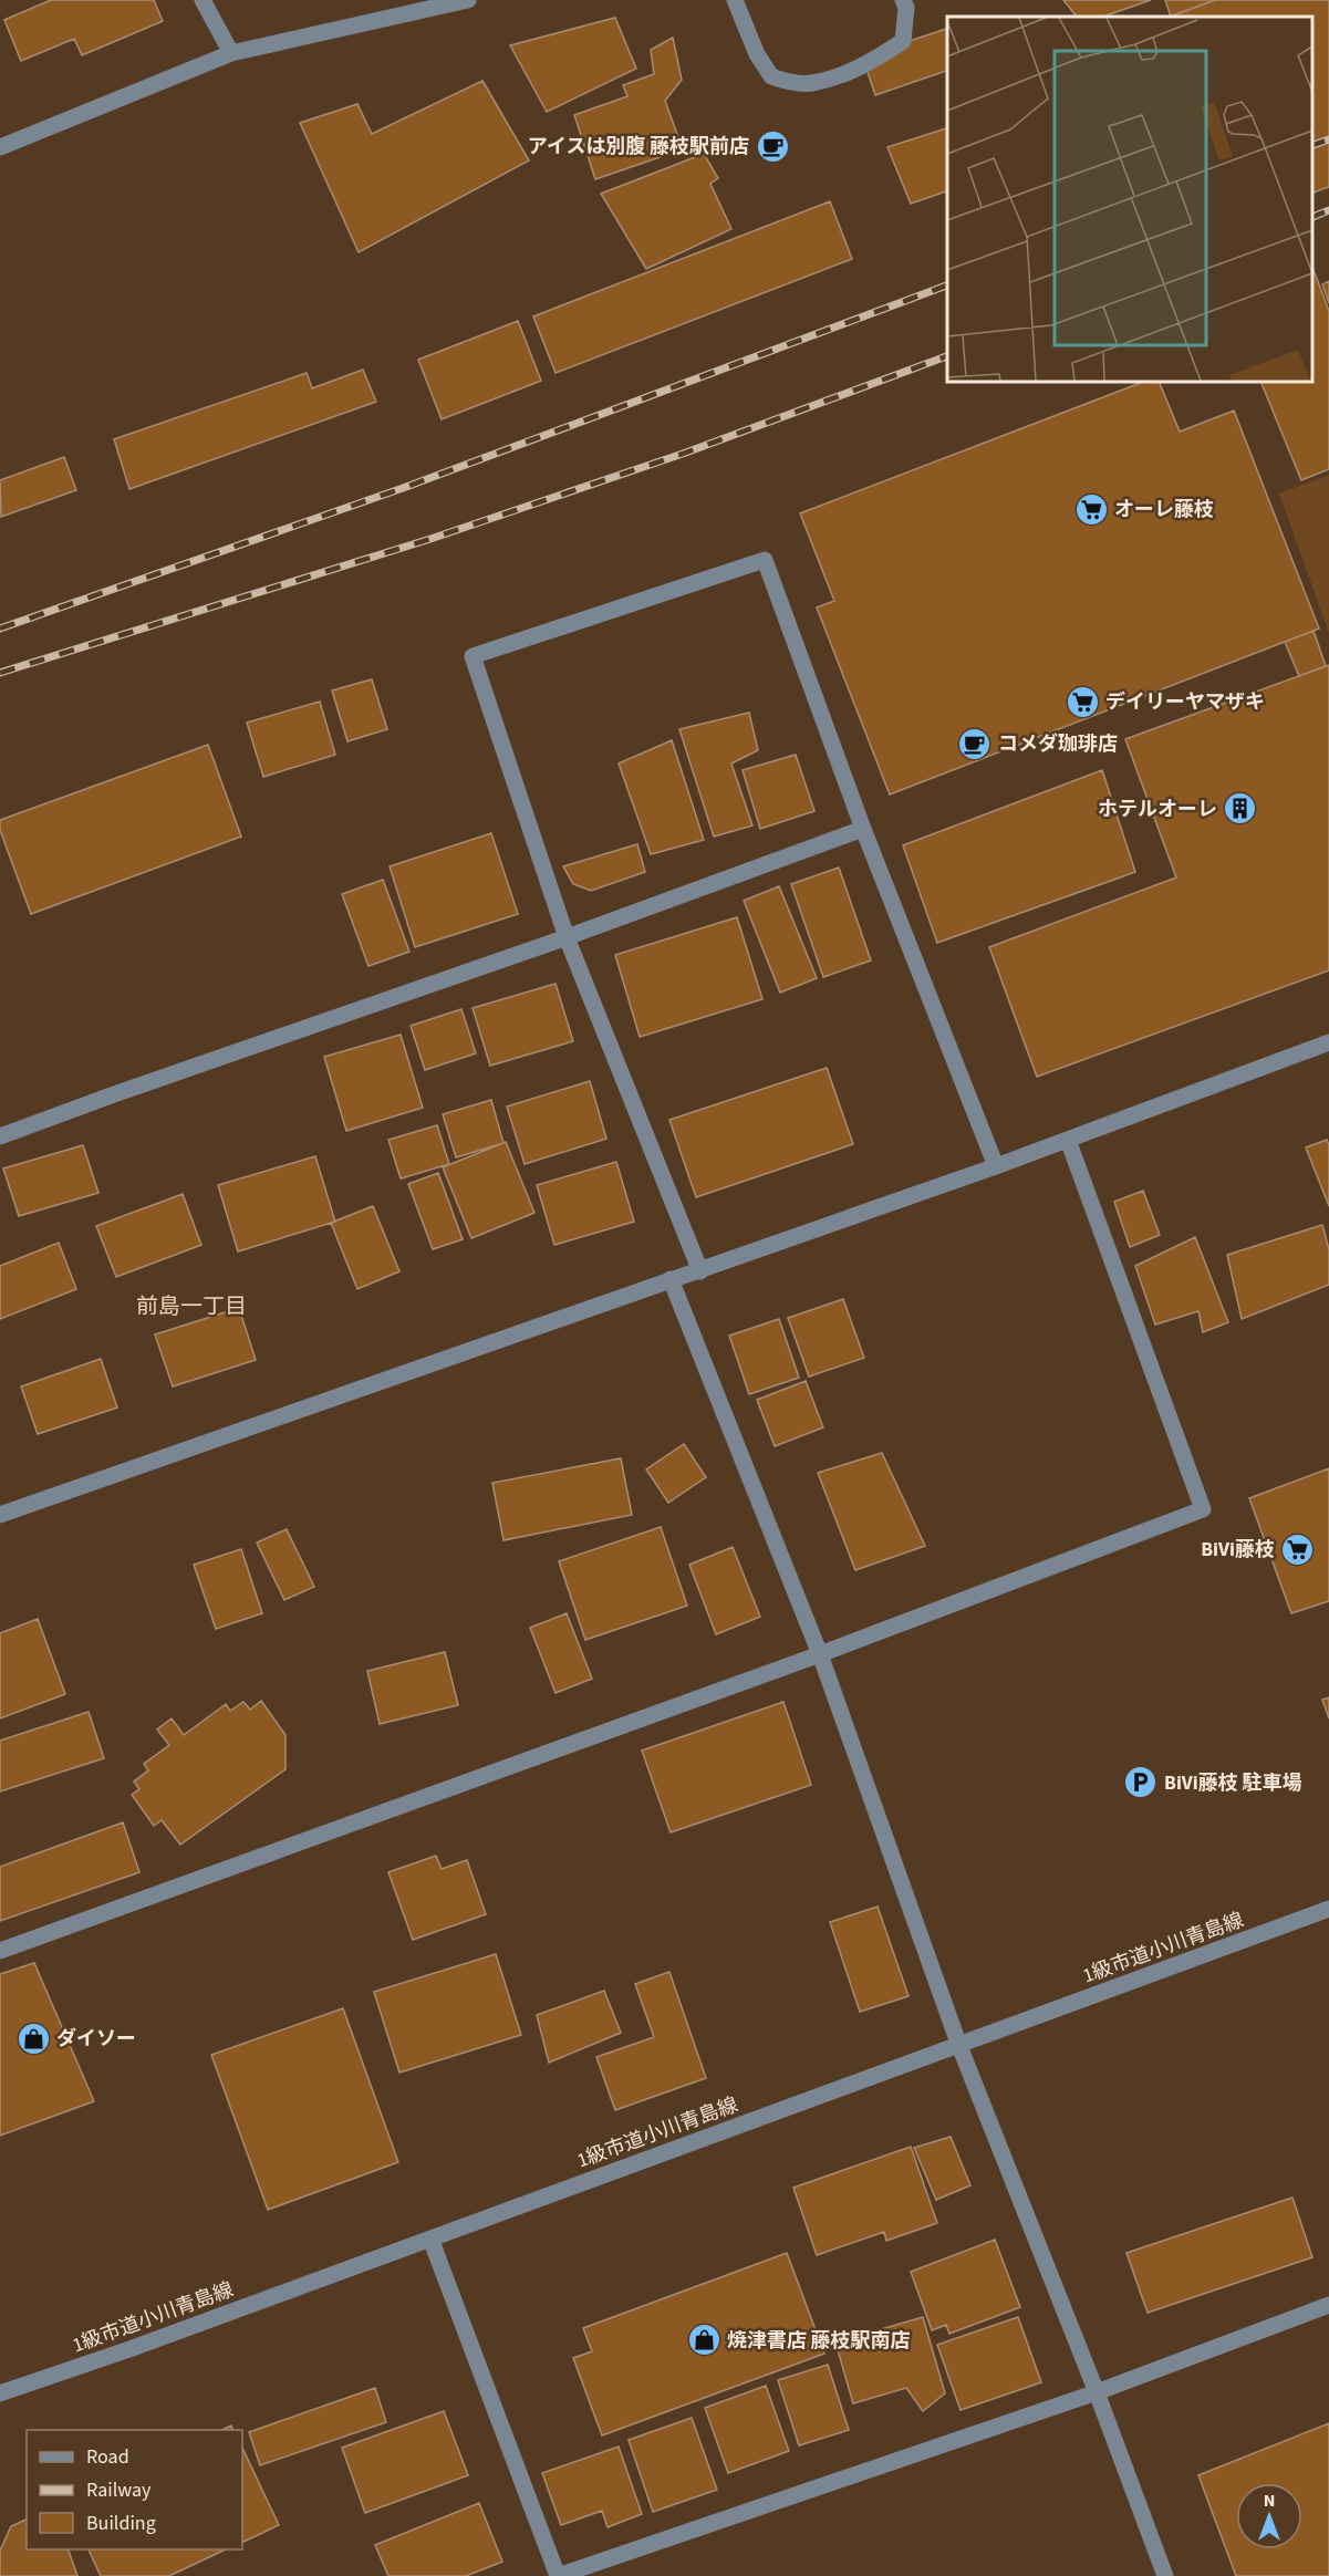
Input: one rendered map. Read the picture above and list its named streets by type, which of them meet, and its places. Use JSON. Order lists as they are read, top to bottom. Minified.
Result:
{"streets":{"street":["1級市道小川青島線"]},"districts":["前島一丁目"],"places":{"cafe":["アイスは別腹 藤枝駅前店","コメダ珈琲店"],"supermarket":["オーレ藤枝","デイリーヤマザキ","BiVi藤枝"],"building":["ホテルオーレ"],"parking":["BiVi藤枝 駐車場"],"shop":["ダイソー","焼津書店 藤枝駅南店"]},"legend":["Road","Railway","Building"],"north":"top"}
